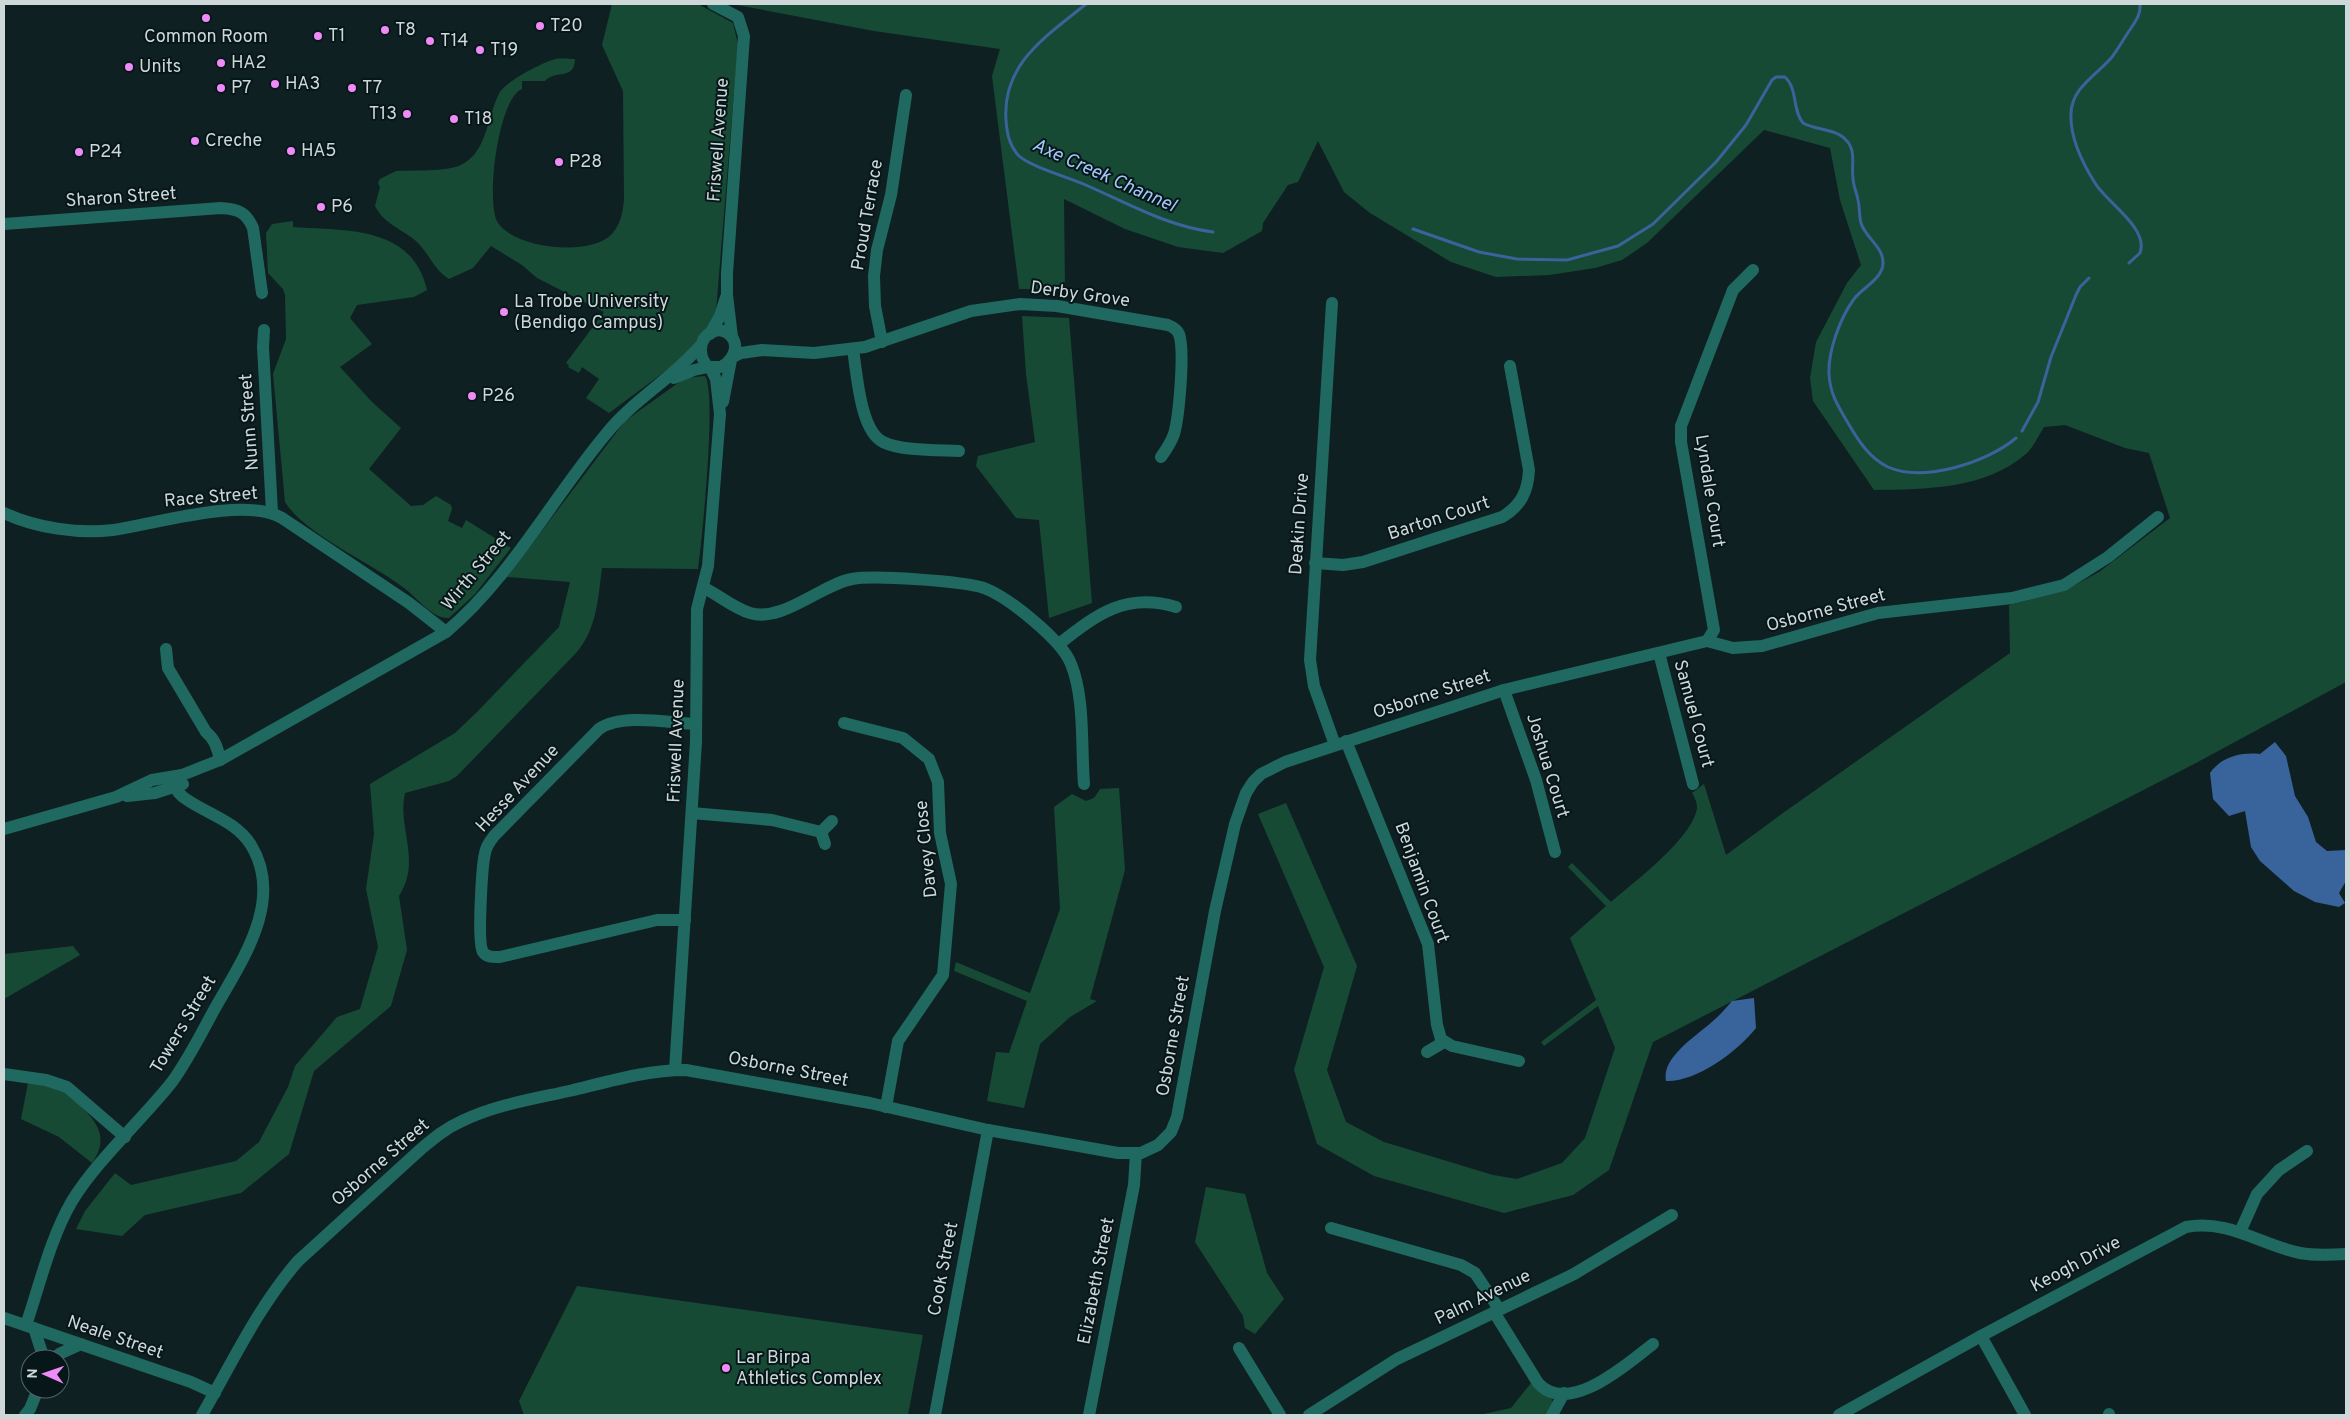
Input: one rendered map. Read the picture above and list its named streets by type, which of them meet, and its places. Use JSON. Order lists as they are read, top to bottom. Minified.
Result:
{"streets":{"street":["Friswell Avenue","Sharon Street","Proud Terrace","Derby Grove","Nunn Street","Lyndale Court","Race Street","Barton Court","Deakin Drive","Wirth Street","Osborne Street","Samuel Court","Joshua Court","Hesse Avenue","Davey Close","Benjamin Court","Towers Street","Keogh Drive","Cook Street","Elizabeth Street","Palm Avenue","Neale Street"]},"crossings":[["Friswell Avenue","Derby Grove"],["Friswell Avenue","Wirth Street"],["Friswell Avenue","Osborne Street"],["Friswell Avenue","Hesse Avenue"],["Proud Terrace","Derby Grove"],["Derby Grove","Wirth Street"],["Nunn Street","Race Street"],["Lyndale Court","Osborne Street"],["Race Street","Wirth Street"],["Barton Court","Deakin Drive"],["Deakin Drive","Osborne Street"],["Deakin Drive","Benjamin Court"],["Wirth Street","Towers Street"],["Osborne Street","Samuel Court"],["Osborne Street","Joshua Court"],["Osborne Street","Davey Close"],["Osborne Street","Benjamin Court"],["Osborne Street","Cook Street"],["Osborne Street","Elizabeth Street"],["Osborne Street","Neale Street"],["Towers Street","Neale Street"]],"water":["Axe Creek Channel"],"places":["Common Room","T20","T8","T1","T14","T19","HA2","Units","HA3","P7","T7","T13","T18","Creche","HA5","P24","P28","P6","La Trobe University (Bendigo Campus)","P26","Lar Birpa Athletics Complex"],"north":"left"}
